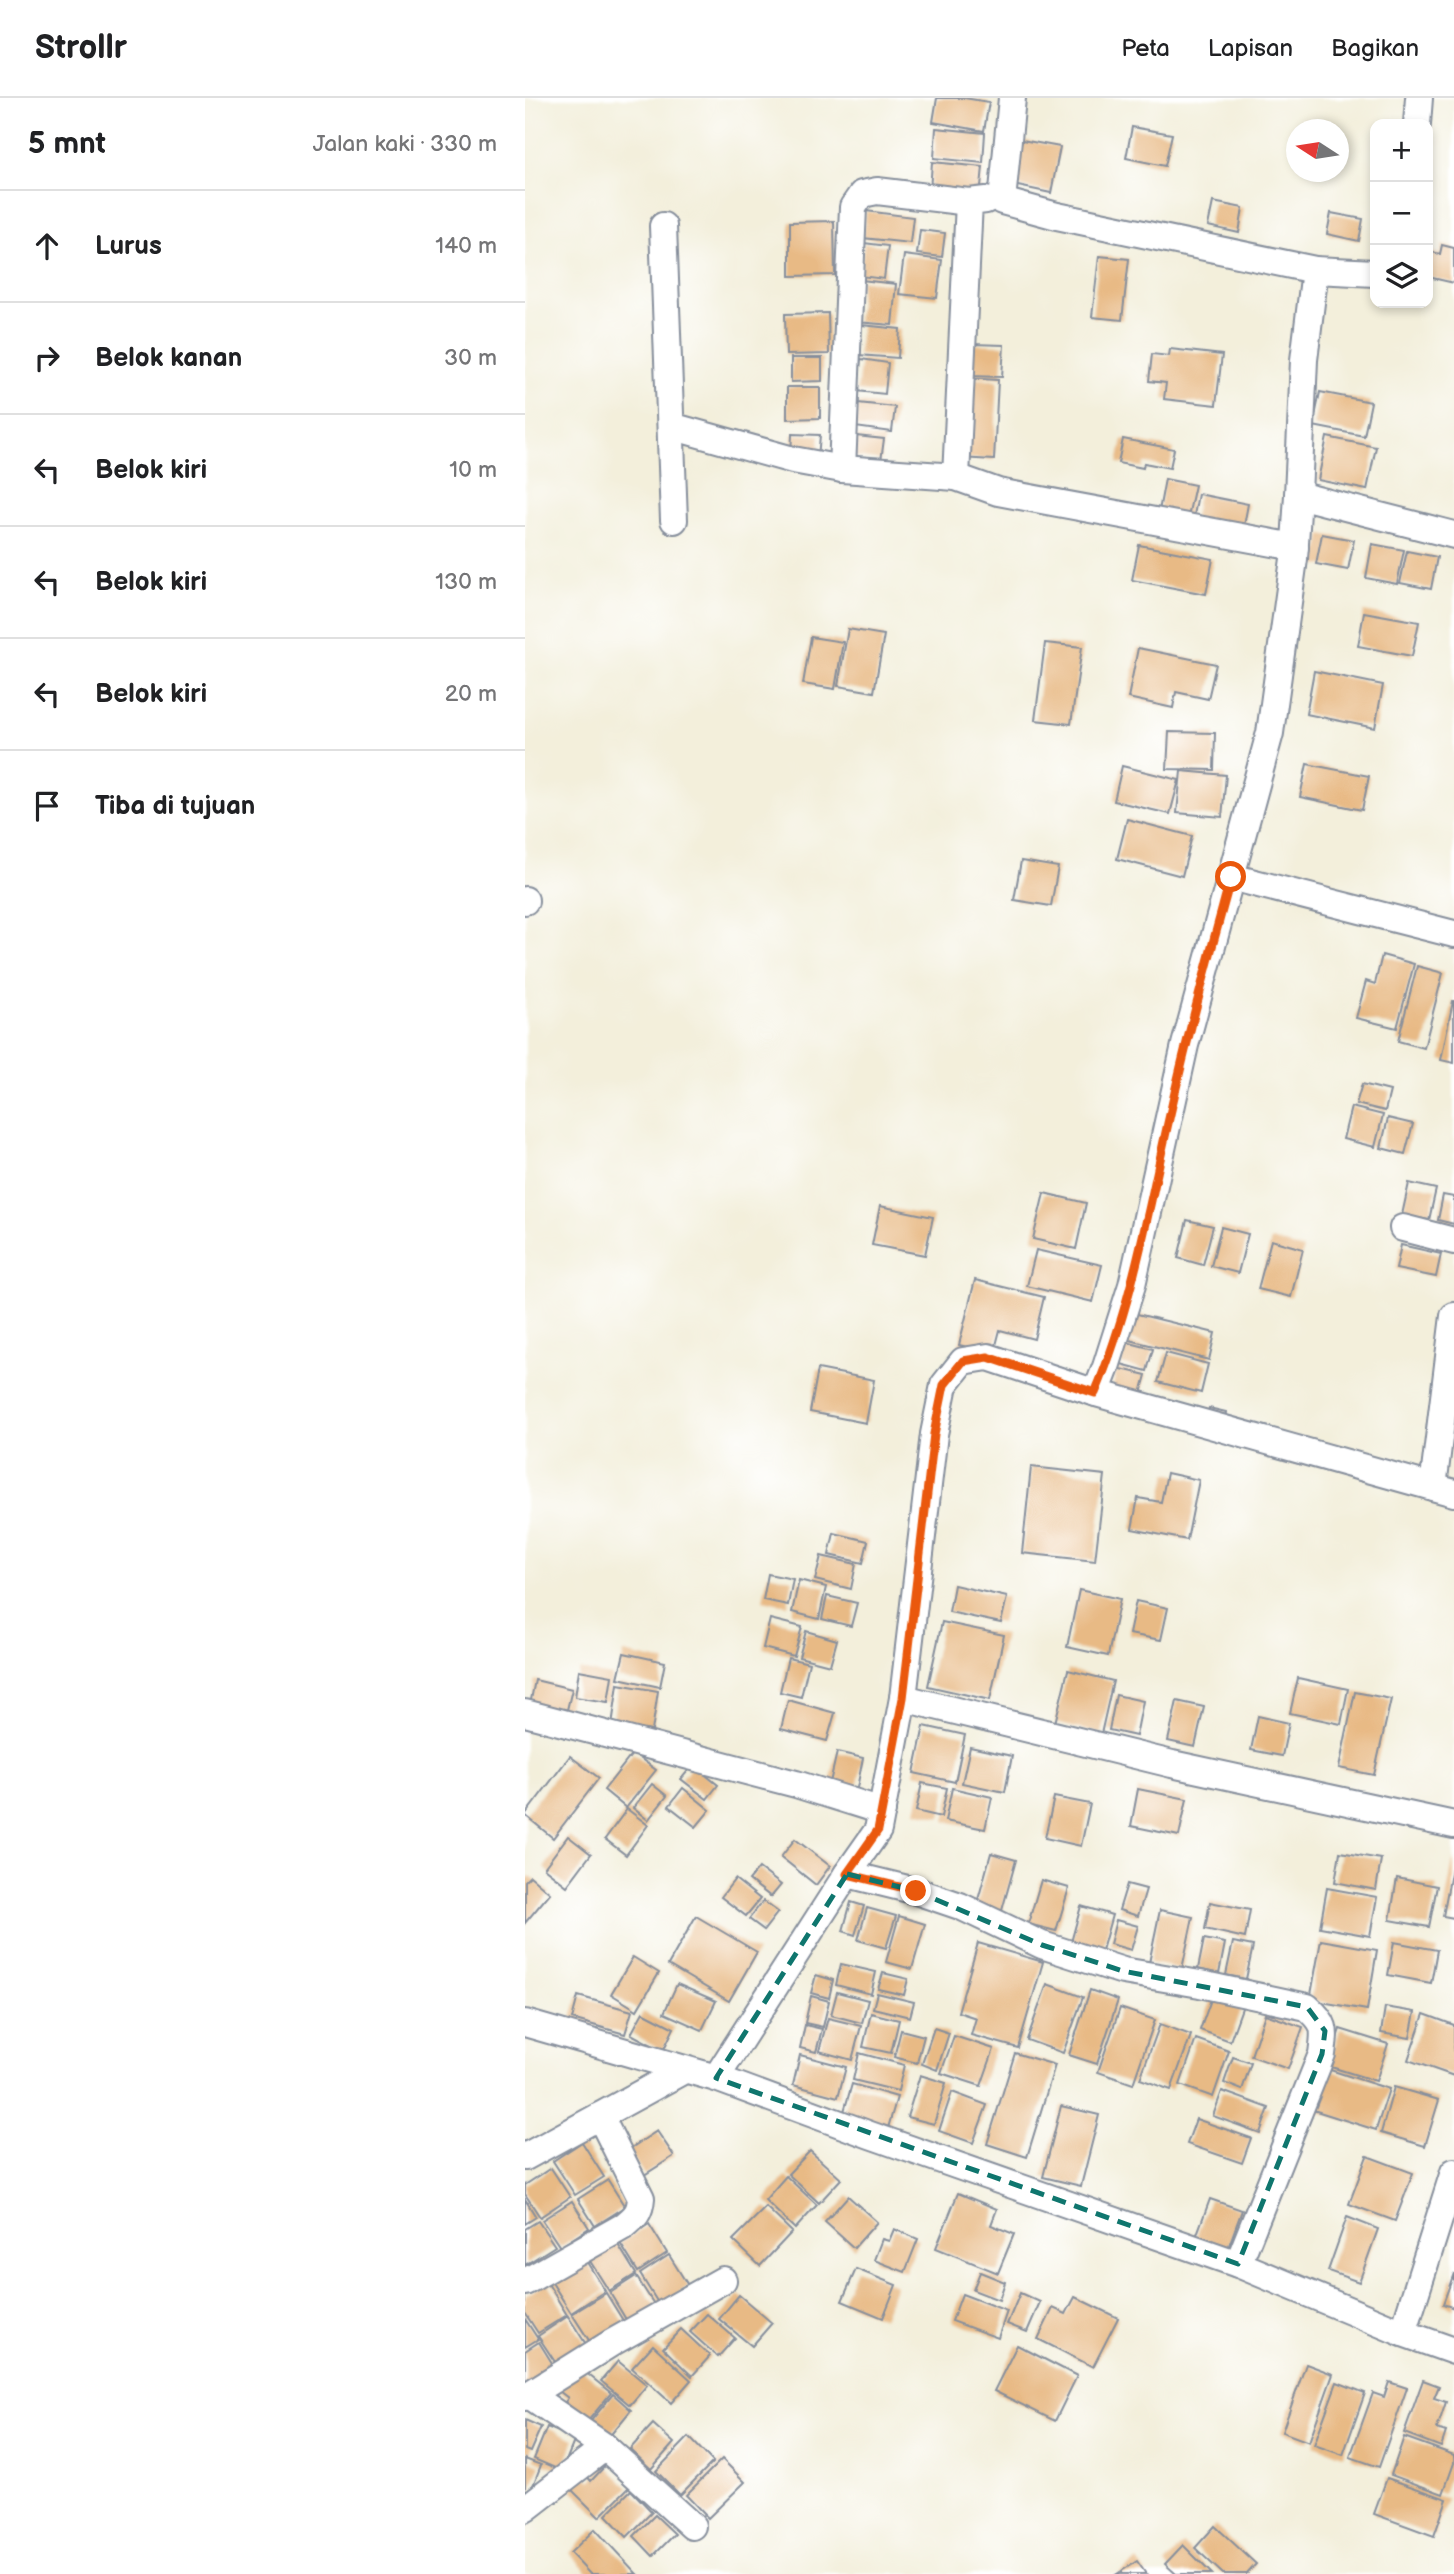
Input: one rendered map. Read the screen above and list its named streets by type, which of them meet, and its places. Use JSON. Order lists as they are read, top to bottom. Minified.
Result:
{"north":"left","page":{"header":"Strollr","nav":["Peta","Lapisan","Bagikan"],"heading":["5 mnt","Jalan kaki · 330 m"],"map_buttons":["+","−"],"list":[["Lurus","140 m"],["Belok kanan","30 m"],["Belok kiri","10 m"],["Belok kiri","130 m"],["Belok kiri","20 m"],"Tiba di tujuan"]}}
